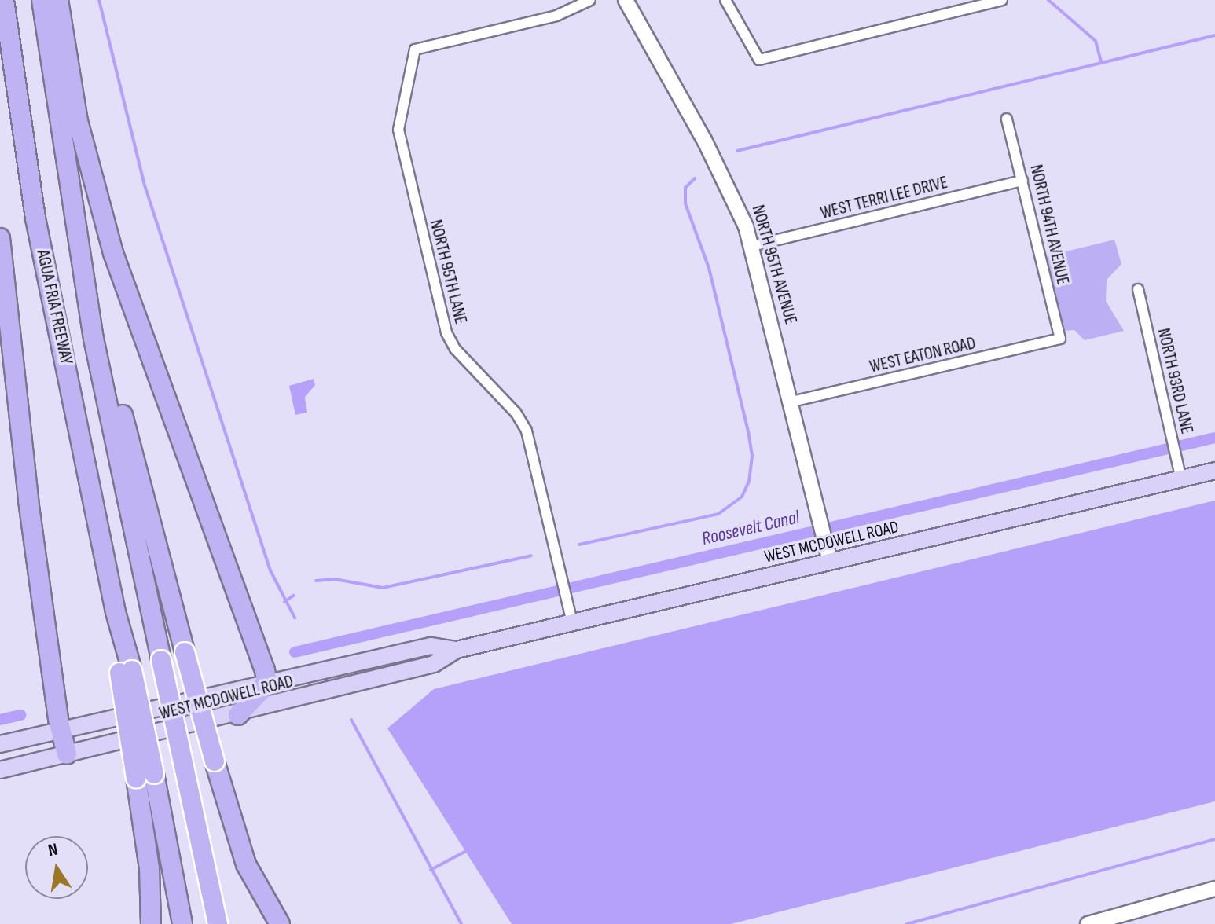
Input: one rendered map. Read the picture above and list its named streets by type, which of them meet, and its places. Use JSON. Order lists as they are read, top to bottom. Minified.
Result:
{"streets":{"highway":["AGUA FRIA FREEWAY"],"main road":["WEST MCDOWELL ROAD"],"street":["WEST TERRI LEE DRIVE","NORTH 94TH AVENUE","NORTH 95TH AVENUE","NORTH 95TH LANE","WEST EATON ROAD","NORTH 93RD LANE"]},"crossings":[["WEST TERRI LEE DRIVE","NORTH 94TH AVENUE"],["WEST TERRI LEE DRIVE","NORTH 95TH AVENUE"],["NORTH 94TH AVENUE","WEST EATON ROAD"],["NORTH 95TH AVENUE","WEST EATON ROAD"],["NORTH 95TH AVENUE","WEST MCDOWELL ROAD"],["NORTH 95TH LANE","WEST MCDOWELL ROAD"],["NORTH 93RD LANE","WEST MCDOWELL ROAD"]],"water":["Roosevelt Canal"],"north":"top"}
